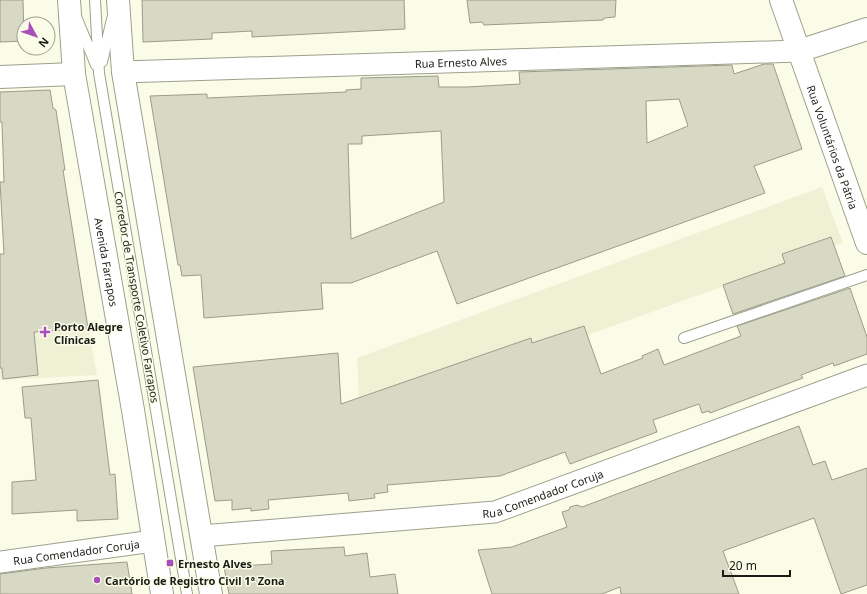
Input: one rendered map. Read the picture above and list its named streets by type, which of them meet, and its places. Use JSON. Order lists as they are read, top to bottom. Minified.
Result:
{"streets":{"main road":["Rua Voluntários da Pátria","Avenida Farrapos"],"street":["Rua Ernesto Alves","Rua Comendador Coruja"],"lane":["Corredor de Transporte Coletivo Farrapos"]},"crossings":[["Rua Ernesto Alves","Rua Voluntários da Pátria"],["Avenida Farrapos","Rua Comendador Coruja"]],"places":{"health":["Porto Alegre Clínicas"],"transit":["Ernesto Alves"],"other":["Cartório de Registro Civil 1ª Zona"]},"scale_bar":"20 m","north":"bottom right"}
